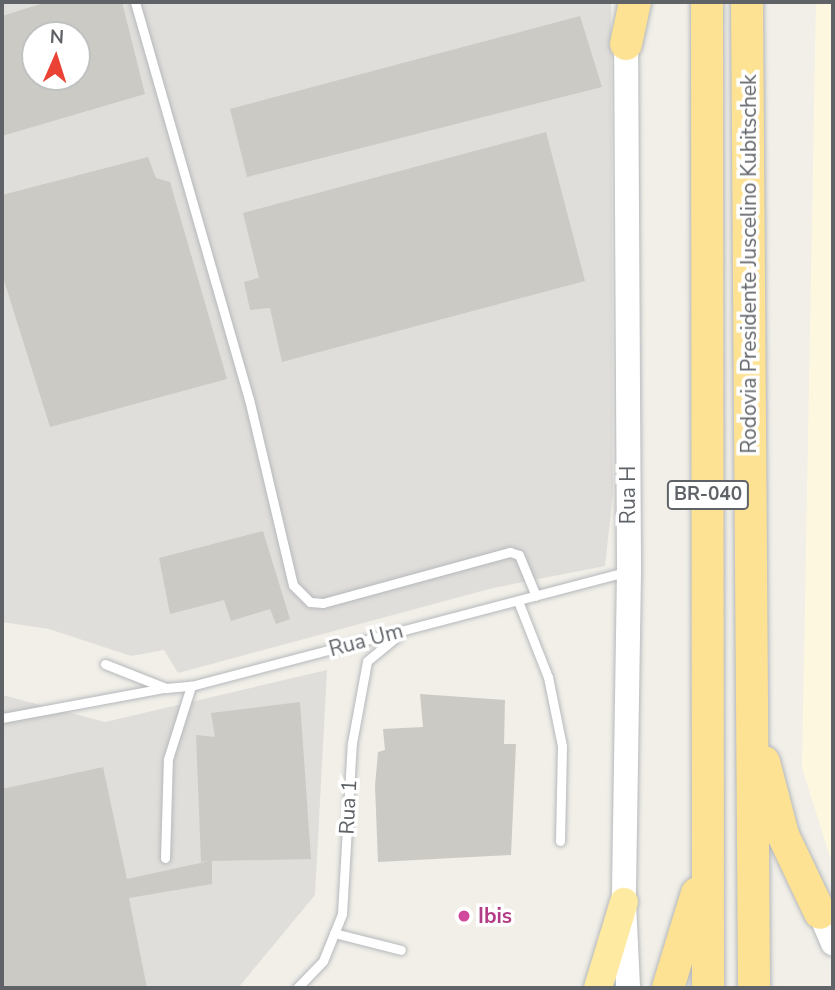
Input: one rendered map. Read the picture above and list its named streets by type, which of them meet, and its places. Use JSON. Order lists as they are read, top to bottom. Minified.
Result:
{"streets":{"highway":["Rodovia Presidente Juscelino Kubitschek","BR-040"],"main road":["Rua H"],"lane":["Rua Um","Rua 1"]},"crossings":[["Rua H","Rua Um"],["Rua Um","Rua 1"]],"places":["Ibis"],"north":"top"}
